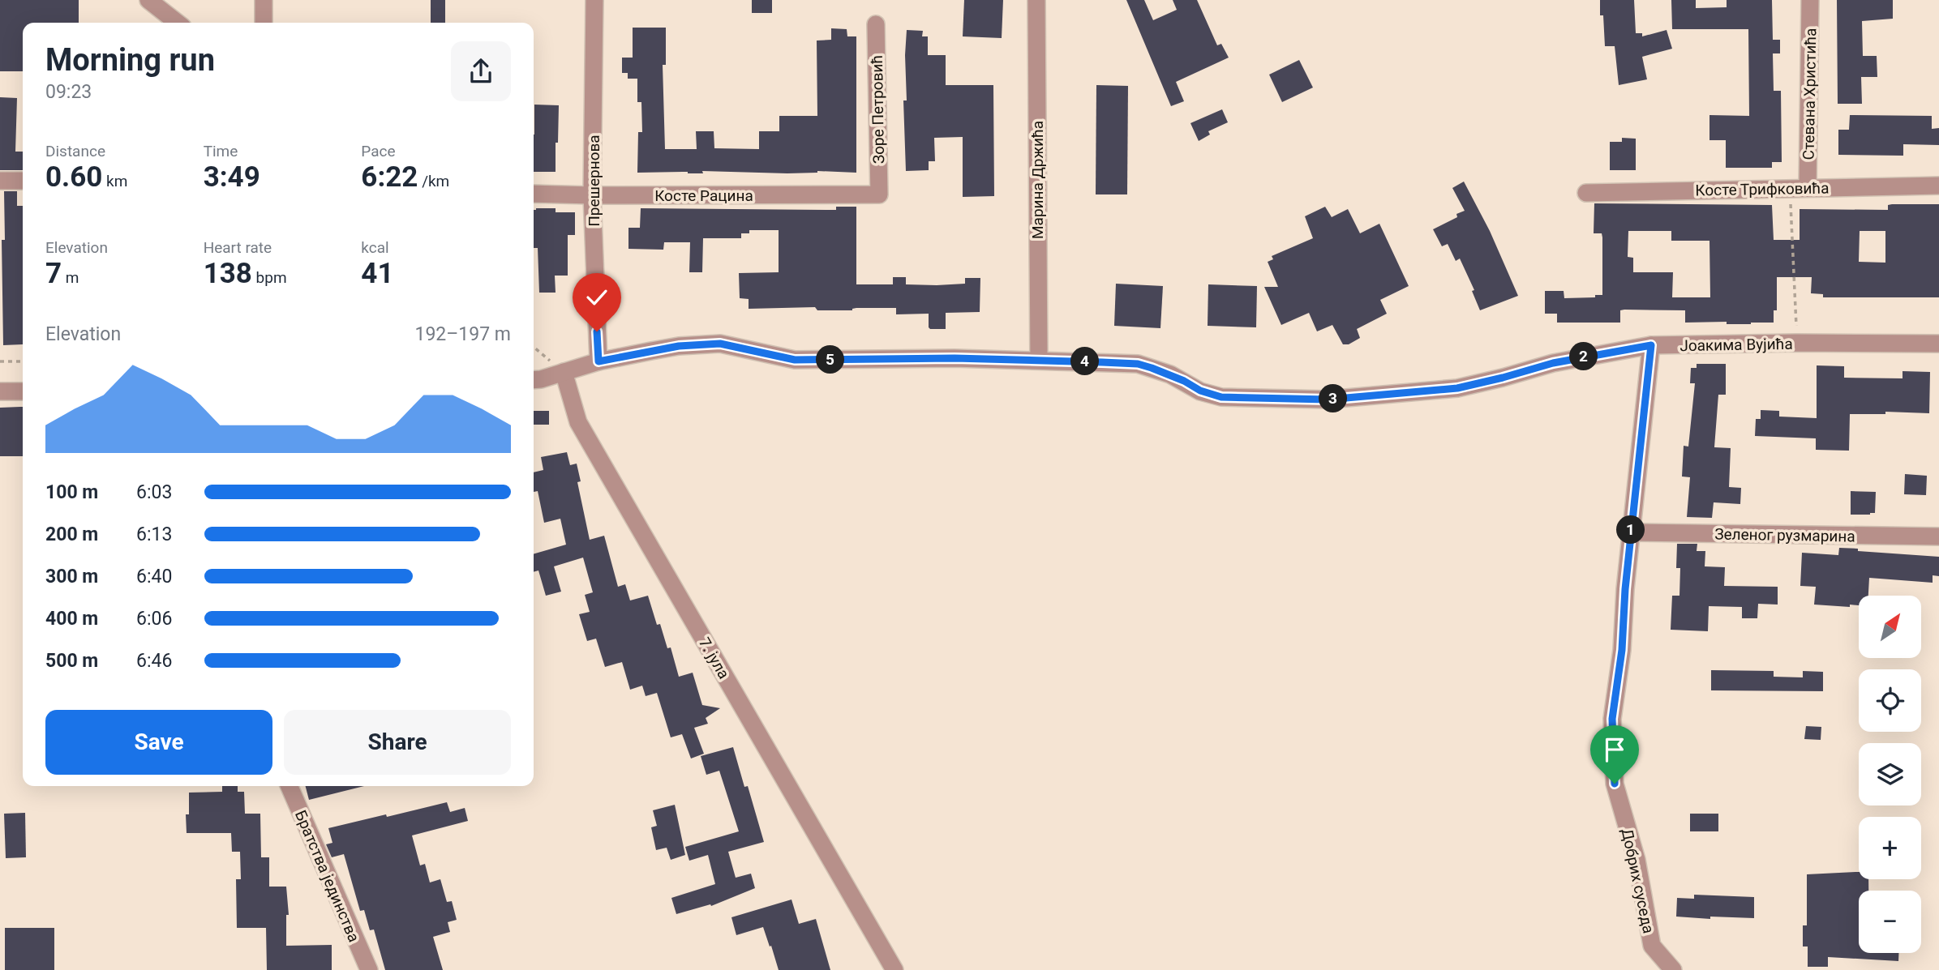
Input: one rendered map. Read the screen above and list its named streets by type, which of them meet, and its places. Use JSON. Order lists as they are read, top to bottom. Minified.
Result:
{"streets":{"street":["Стевана Христића","Зоре Петровић","Марина Држића","Прешернова","Косте Трифковића","Косте Рацина","Јоакима Вујића","Зеленог рузмарина","7. јула","Братства јединства","Добрих суседа"]},"crossings":[["Стевана Христића","Косте Трифковића"],["Зоре Петровић","Косте Рацина"],["Марина Држића","Јоакима Вујића"],["Прешернова","Косте Рацина"],["Прешернова","Јоакима Вујића"],["Јоакима Вујића","7. јула"],["Јоакима Вујића","Добрих суседа"],["Зеленог рузмарина","Добрих суседа"]],"north":"top right","page":{"heading":["Morning run","09:23"],"stats":[["Distance","0.60 km"],["Time","3:49"],["Pace","6:22 /km"],["Elevation","7 m"],["Heart rate","138 bpm"],["kcal","41"]],"chart":["Elevation","192–197 m"],"pins":["2","5","4","3","1"],"list":[{"name":"100 m","note":"6:03"},{"name":"200 m","note":"6:13"},{"name":"300 m","note":"6:40"},{"name":"400 m","note":"6:06"},{"name":"500 m","note":"6:46"}],"map_buttons":["+","−"],"buttons":["Save","Share"]}}
